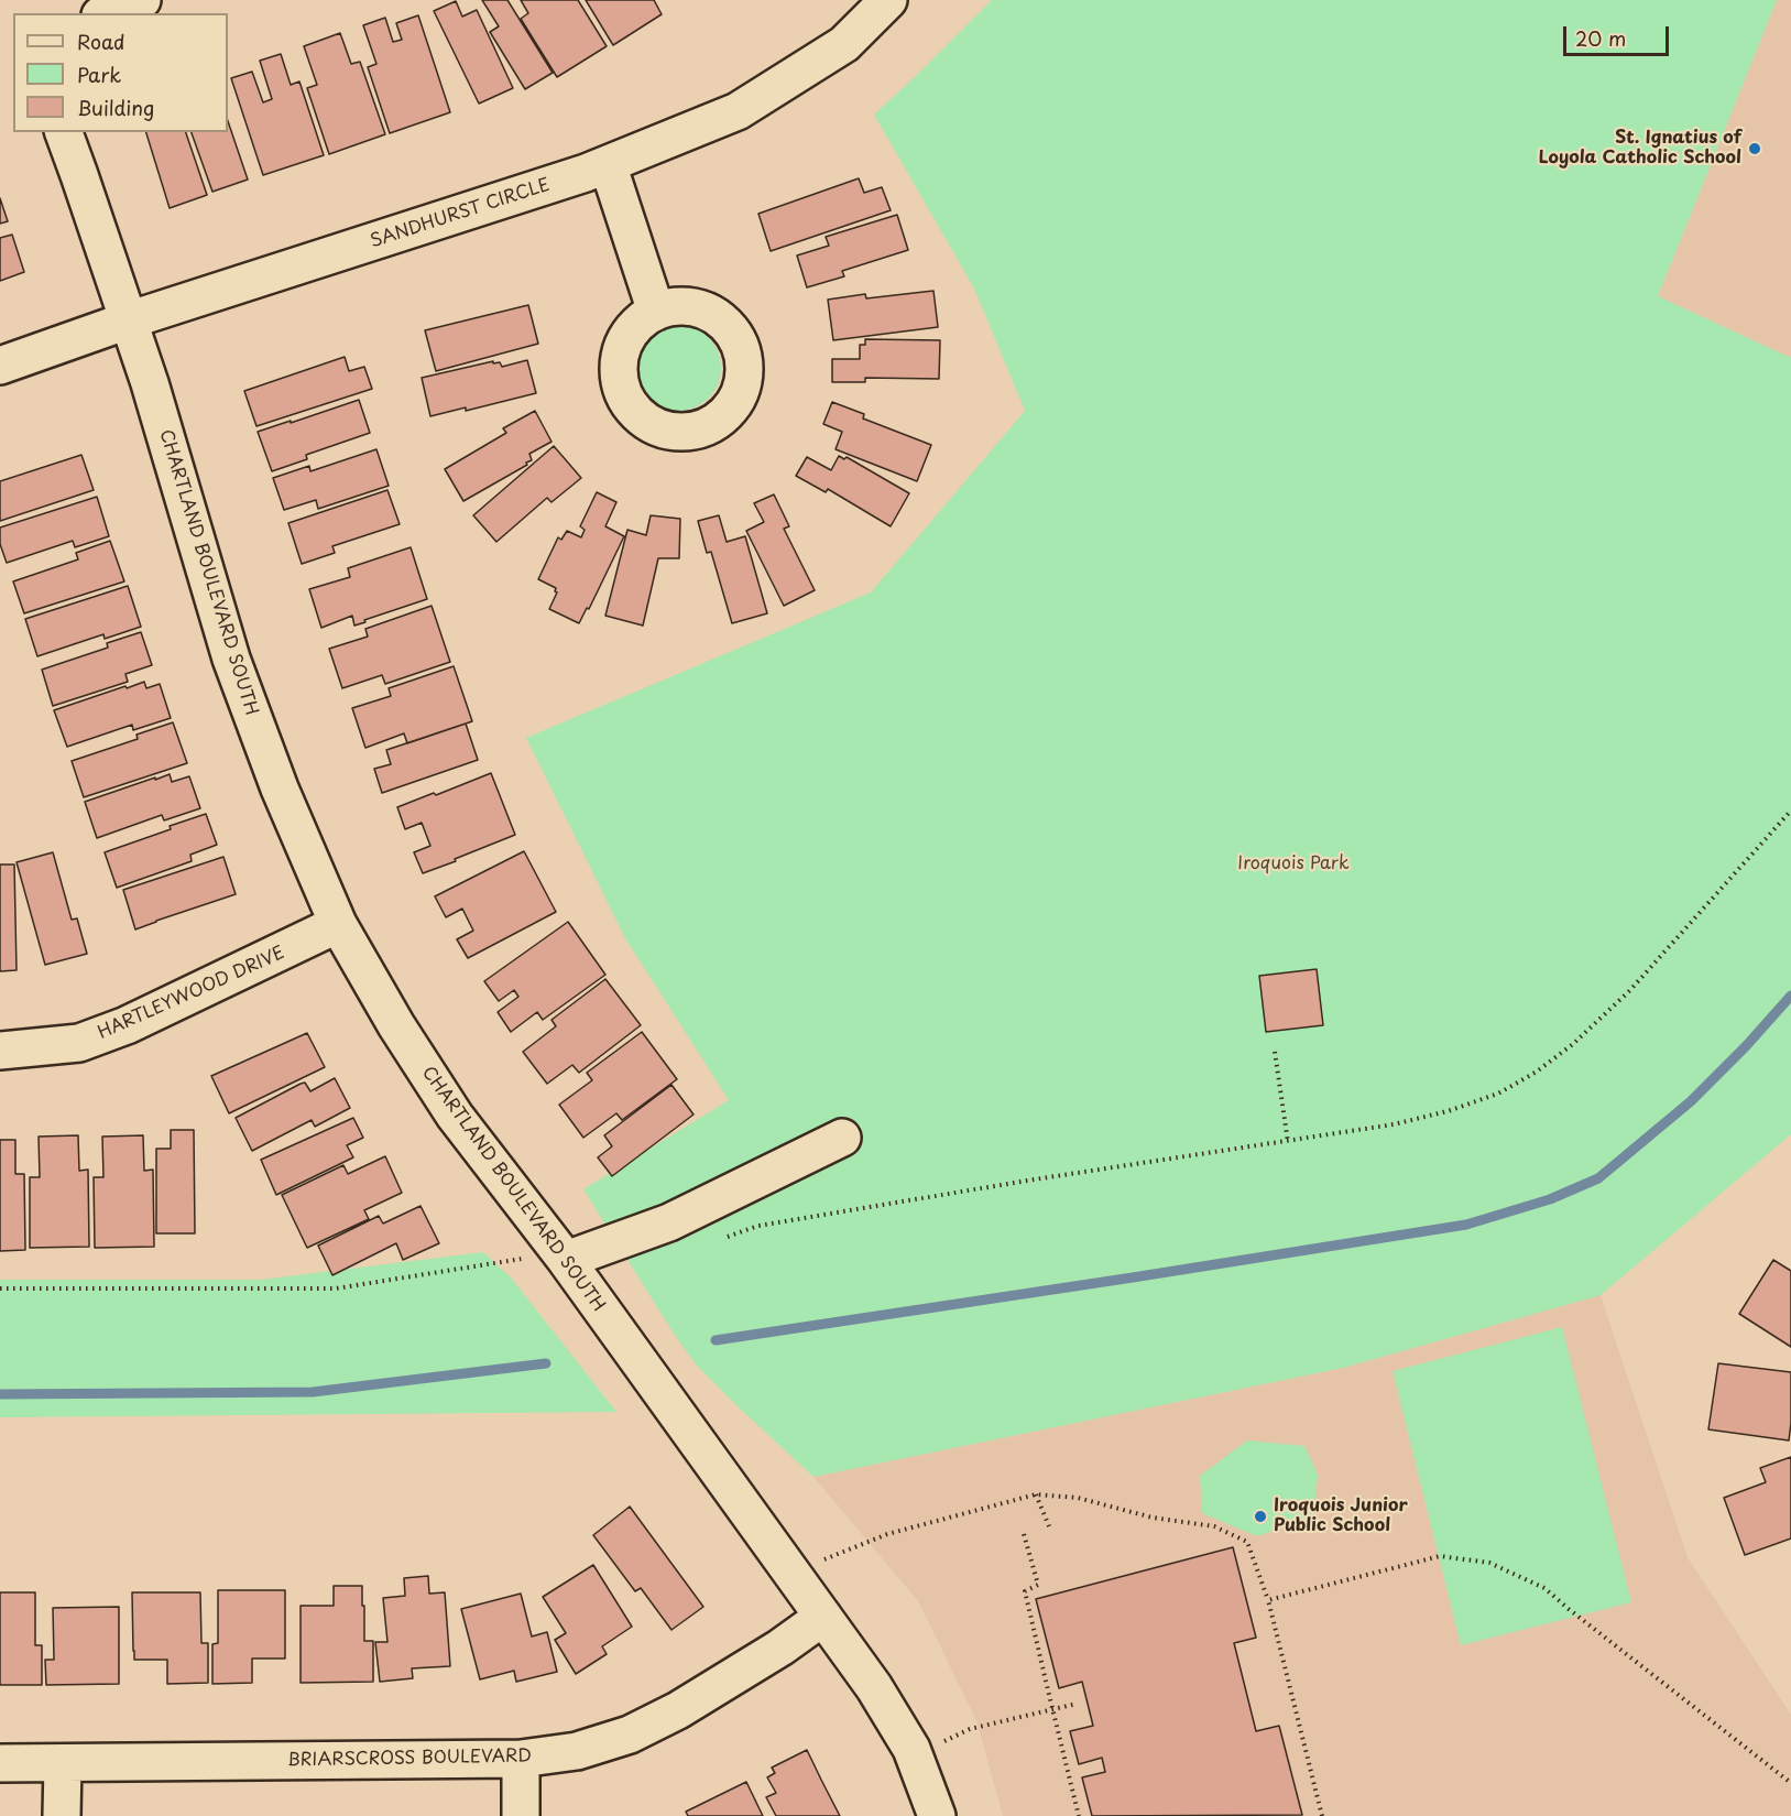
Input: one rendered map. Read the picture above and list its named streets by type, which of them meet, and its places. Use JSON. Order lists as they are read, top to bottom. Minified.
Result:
{"streets":{"street":["SANDHURST CIRCLE","CHARTLAND BOULEVARD SOUTH","HARTLEYWOOD DRIVE","BRIARSCROSS BOULEVARD"]},"crossings":[["SANDHURST CIRCLE","CHARTLAND BOULEVARD SOUTH"],["CHARTLAND BOULEVARD SOUTH","HARTLEYWOOD DRIVE"],["CHARTLAND BOULEVARD SOUTH","BRIARSCROSS BOULEVARD"]],"parks":["Iroquois Park"],"places":["St. Ignatius of Loyola Catholic School","Iroquois Junior Public School"],"legend":["Road","Park","Building"],"scale_bar":"20 m"}
